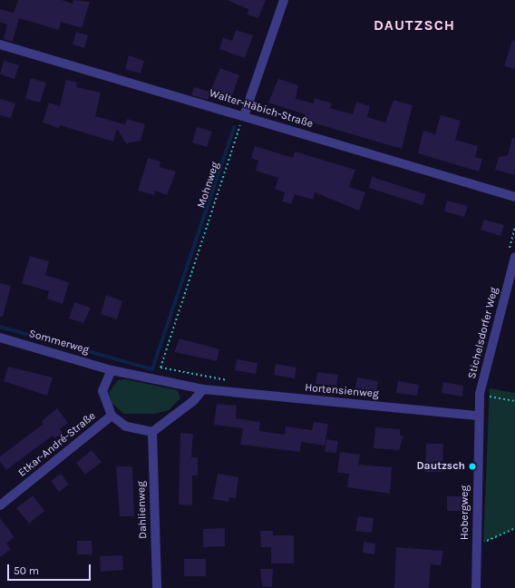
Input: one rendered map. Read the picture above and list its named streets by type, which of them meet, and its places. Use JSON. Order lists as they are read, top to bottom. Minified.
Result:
{"streets":{"street":["Walter-Häbich-Straße","Stichelsdorfer Weg","Sommerweg","Hortensienweg","Etkar-André-Straße","Dahlienweg","Hobergweg"],"path":["Mohnweg"]},"crossings":[["Walter-Häbich-Straße","Mohnweg"],["Mohnweg","Sommerweg"],["Mohnweg","Hortensienweg"],["Stichelsdorfer Weg","Hortensienweg"],["Stichelsdorfer Weg","Hobergweg"],["Sommerweg","Hortensienweg"],["Hortensienweg","Hobergweg"]],"districts":["DAUTZSCH"],"places":["Dautzsch"],"scale_bar":"50 m"}
